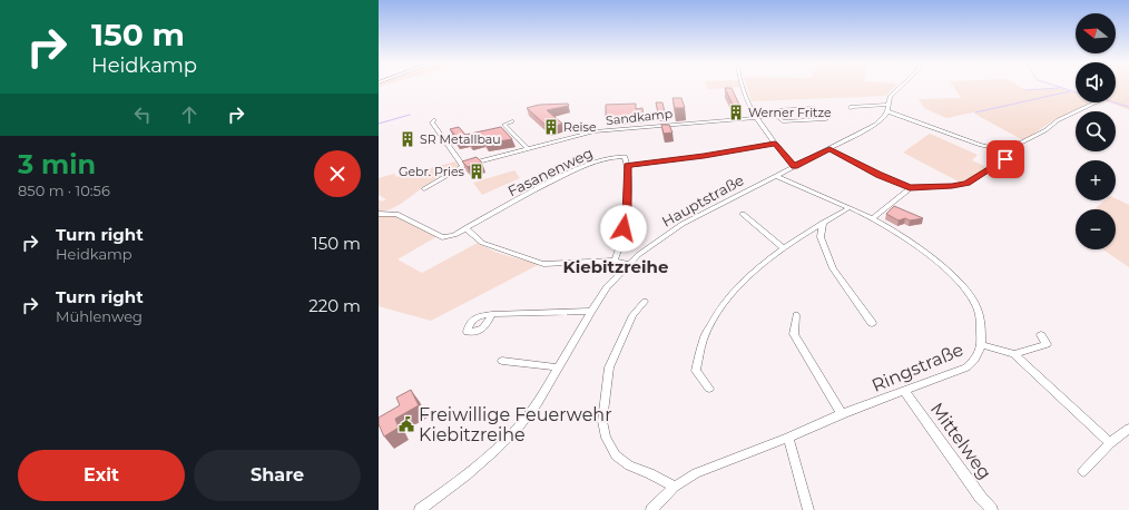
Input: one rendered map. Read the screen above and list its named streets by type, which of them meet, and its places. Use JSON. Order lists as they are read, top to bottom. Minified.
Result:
{"streets":{"street":["Sandkamp","Fasanenweg","Hauptstraße","Ringstraße","Mittelweg"]},"crossings":[["Hauptstraße","Ringstraße"],["Ringstraße","Mittelweg"]],"districts":["Kiebitzreihe"],"places":{"building":["Werner Fritze","Reise","SR Metallbau","Gebr. Pries"],"public building":["Freiwillige Feuerwehr Kiebitzreihe"]},"north":"left","page":{"turn":["150 m","Heidkamp"],"map_buttons":["+","−"],"heading":["3 min","850 m · 10:56"],"list":[{"name":"Turn right","note":"Heidkamp","value":"150 m"},{"name":"Turn right","note":"Mühlenweg","value":"220 m"}],"buttons":["Exit","Share"]}}
